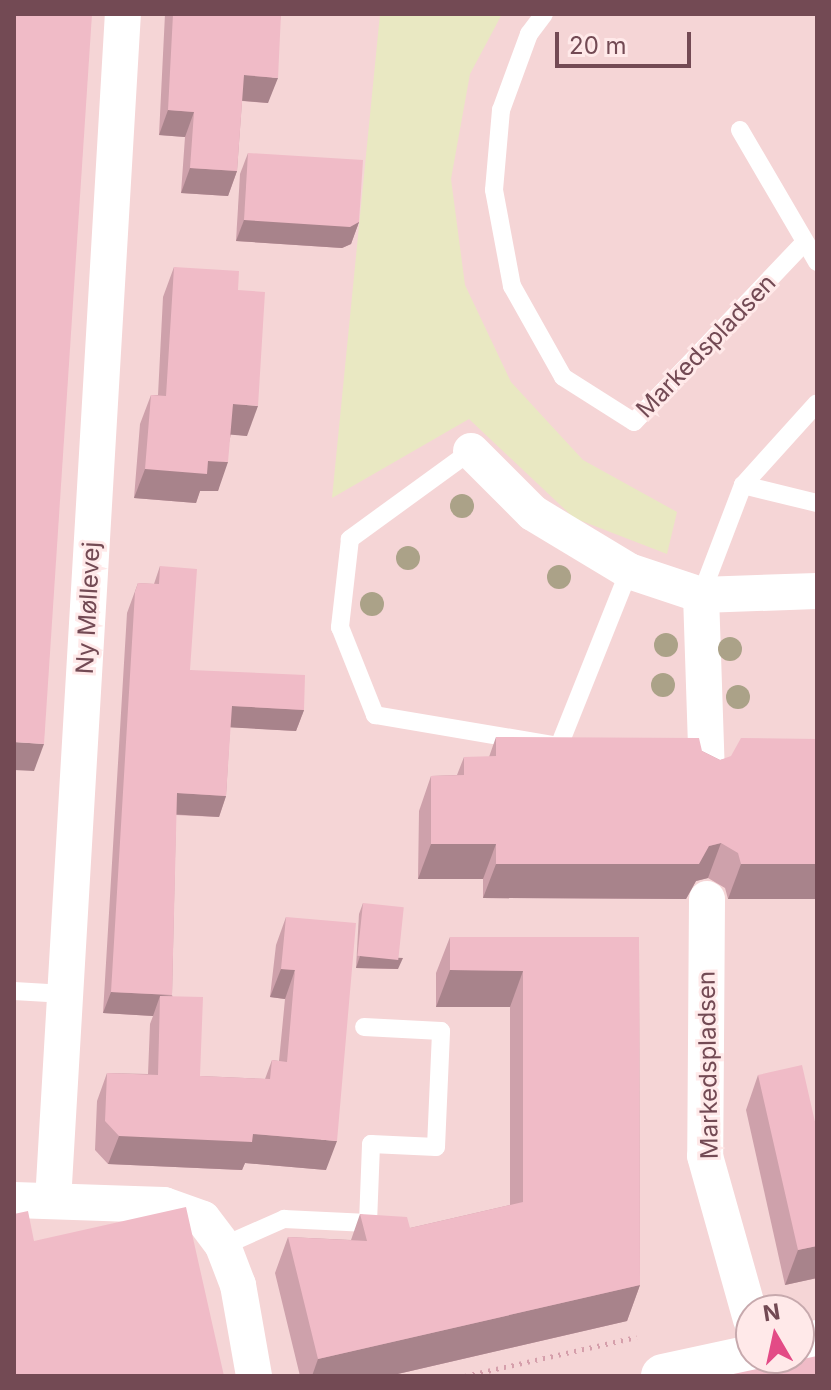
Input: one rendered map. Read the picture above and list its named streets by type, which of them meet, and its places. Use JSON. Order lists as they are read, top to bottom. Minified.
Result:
{"streets":{"street":["Markedspladsen","Ny Møllevej"]},"scale_bar":"20 m","north":"top"}
